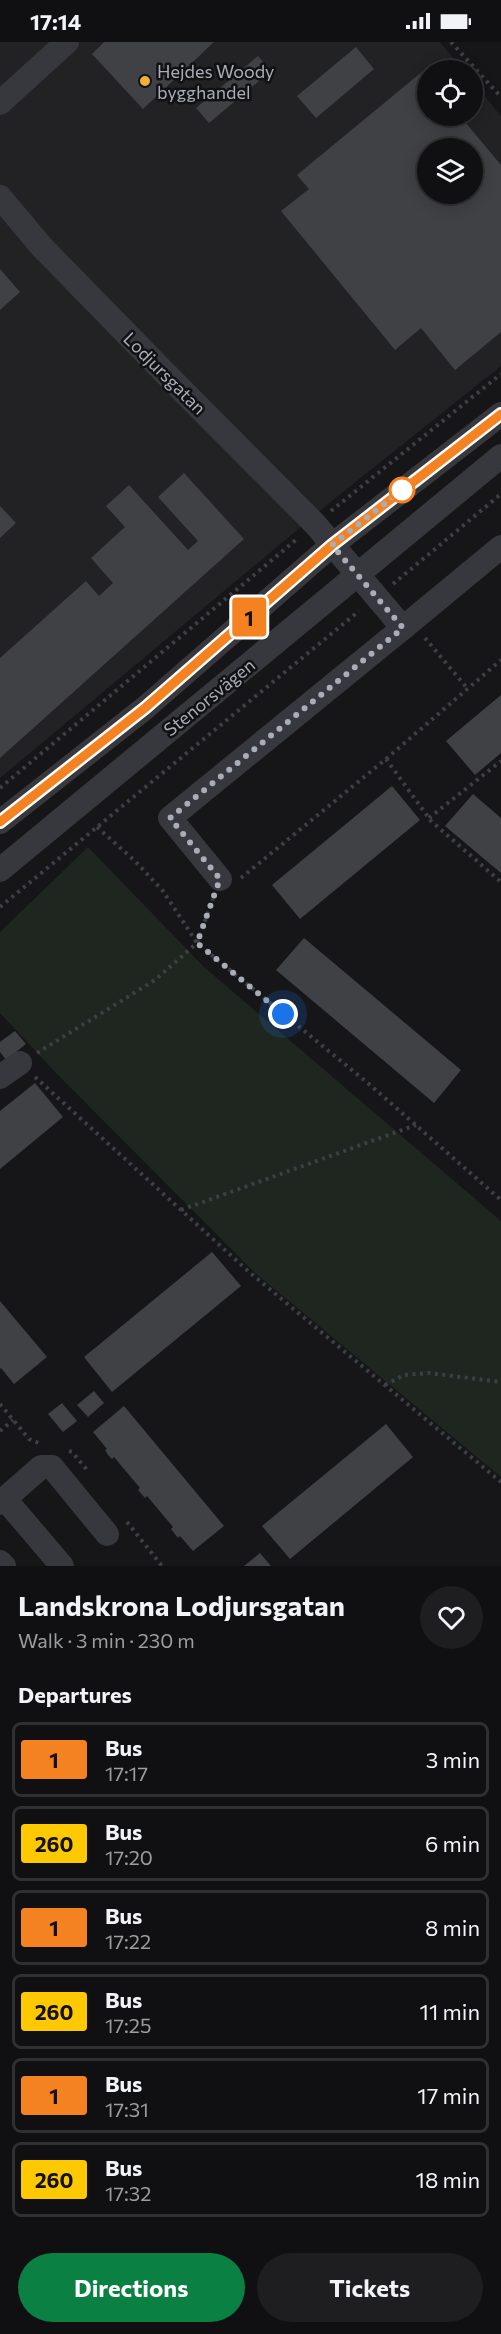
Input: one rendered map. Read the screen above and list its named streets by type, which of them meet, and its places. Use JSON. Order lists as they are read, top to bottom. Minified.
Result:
{"streets":{"street":["Lodjursgatan","Stenorsvägen"]},"crossings":[["Lodjursgatan","Stenorsvägen"]],"places":["Hejdes Woody bygghandel"],"lines":["bus line 1"],"page":{"status":"17:14","on_map":"1","heading":[["Landskrona Lodjursgatan","Walk · 3 min · 230 m"],"Departures"],"list":[{"mark":"1","name":"Bus","note":"17:17","value":"3 min"},{"mark":"260","name":"Bus","note":"17:20","value":"6 min"},{"mark":"1","name":"Bus","note":"17:22","value":"8 min"},{"mark":"260","name":"Bus","note":"17:25","value":"11 min"},{"mark":"1","name":"Bus","note":"17:31","value":"17 min"},{"mark":"260","name":"Bus","note":"17:32","value":"18 min"}],"buttons":["Directions","Tickets"]}}
